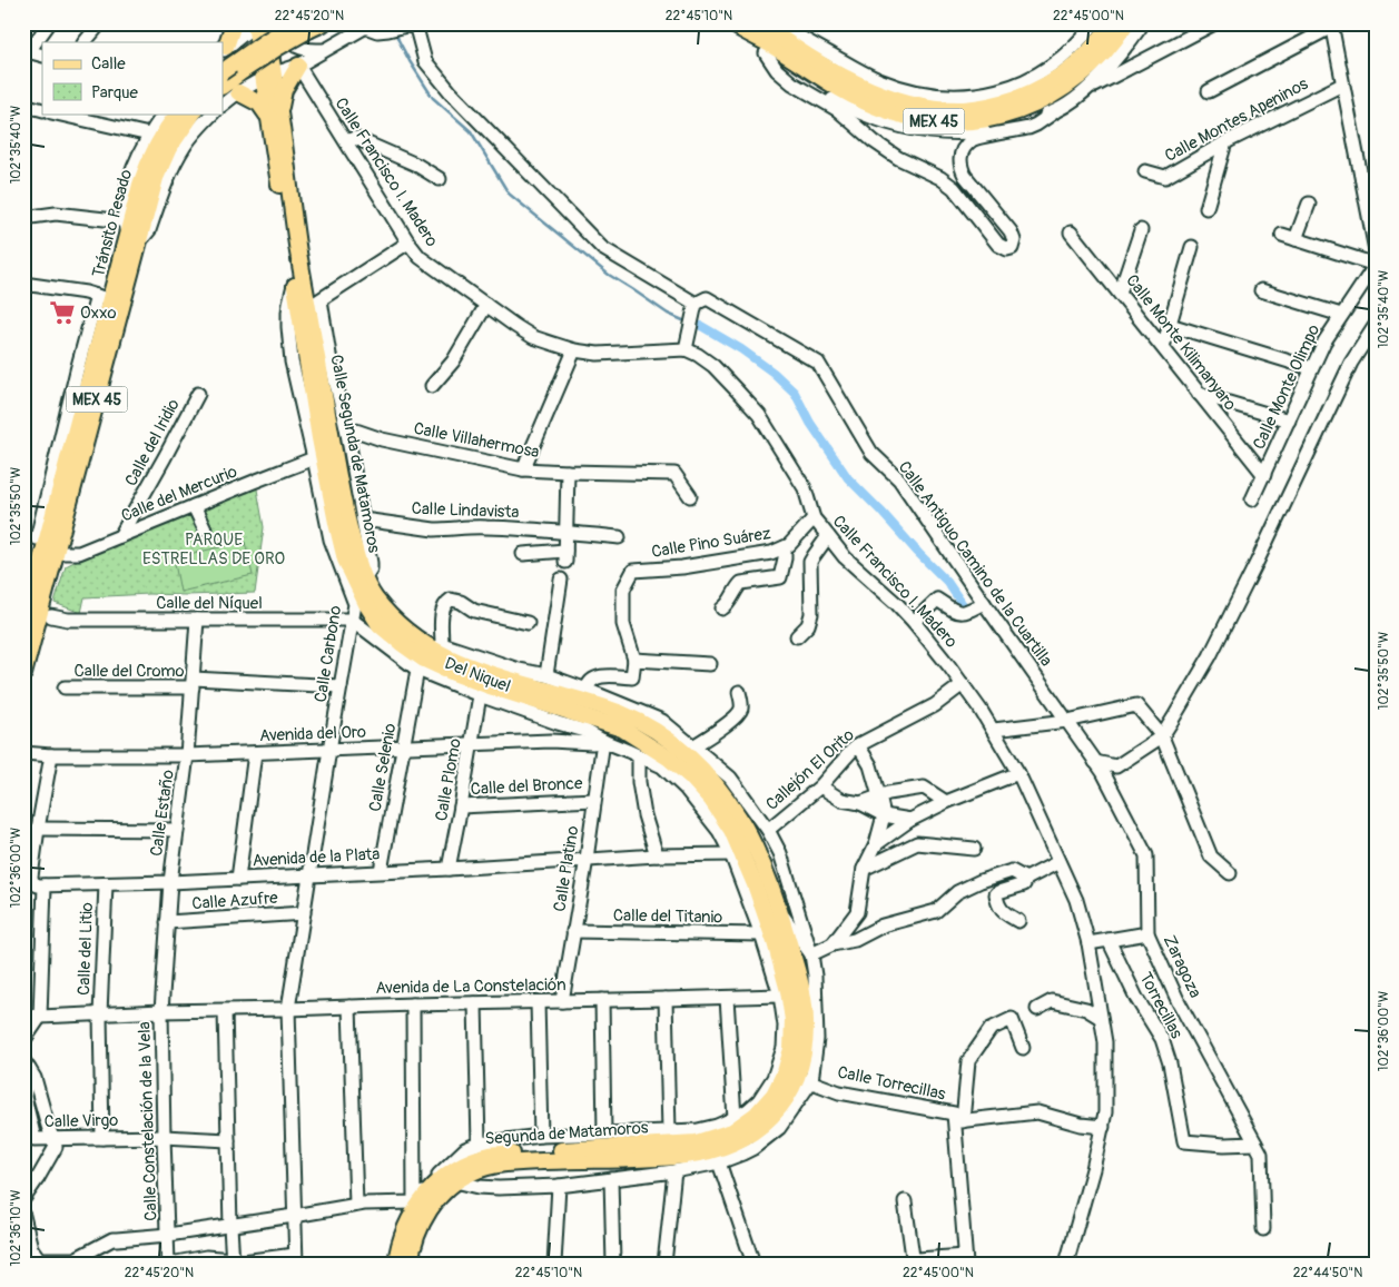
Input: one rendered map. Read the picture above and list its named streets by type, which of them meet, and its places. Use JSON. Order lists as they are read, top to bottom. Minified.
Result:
{"streets":{"main road":["MEX 45","Tránsito Pesado","Calle Segunda de Matamoros","Segunda de Matamoros"],"street":["Calle Montes Apeninos","Calle Francisco I. Madero","Calle Monte Kilimanyaro","Calle Monte Olimpo","Calle Villahermosa","Calle del Iridio","Calle del Mercurio","Calle Lindavista","Calle Pino Suárez","Calle Antiguo Camino de la Cuartilla","Calle del Níquel","Calle Carbono","Calle del Cromo","Del Niquel","Avenida del Oro","Calle Selenio","Callejón El Orito","Calle Plomo","Calle del Bronce","Calle Estaño","Avenida de la Plata","Calle Platino","Calle Azufre","Calle del Titanio","Calle del Litio","Zaragoza","Avenida de La Constelación","Torrecillas","Calle Torrecillas","Calle Virgo","Calle Constelación de la Vela"]},"crossings":[["MEX 45","Tránsito Pesado"],["MEX 45","Calle del Mercurio"],["Calle Francisco I. Madero","Calle Pino Suárez"],["Calle Francisco I. Madero","Callejón El Orito"],["Tránsito Pesado","Calle del Mercurio"],["Calle Monte Kilimanyaro","Calle Monte Olimpo"],["Calle del Iridio","Calle del Mercurio"],["Calle Segunda de Matamoros","Calle Carbono"],["Calle Segunda de Matamoros","Calle Torrecillas"],["Calle Segunda de Matamoros","Segunda de Matamoros"],["Calle del Mercurio","Calle Carbono"],["Calle Antiguo Camino de la Cuartilla","Zaragoza"],["Calle del Níquel","Calle Carbono"],["Calle del Níquel","Del Niquel"],["Calle del Níquel","Calle Estaño"],["Calle Carbono","Calle del Cromo"],["Calle Carbono","Del Niquel"],["Calle Carbono","Avenida del Oro"],["Calle Carbono","Avenida de la Plata"],["Calle Carbono","Calle Azufre"],["Calle Carbono","Avenida de La Constelación"],["Calle del Cromo","Calle Estaño"],["Del Niquel","Avenida del Oro"],["Del Niquel","Calle Selenio"],["Del Niquel","Calle Plomo"],["Del Niquel","Avenida de la Plata"],["Del Niquel","Calle Platino"],["Del Niquel","Calle del Titanio"],["Del Niquel","Avenida de La Constelación"],["Avenida del Oro","Calle Selenio"],["Avenida del Oro","Calle Plomo"],["Avenida del Oro","Calle Estaño"],["Avenida del Oro","Calle Platino"],["Calle Selenio","Avenida de la Plata"],["Calle Plomo","Calle del Bronce"],["Calle Plomo","Avenida de la Plata"],["Calle del Bronce","Calle Platino"],["Calle Estaño","Avenida de la Plata"],["Calle Estaño","Calle Azufre"],["Calle Estaño","Avenida de La Constelación"],["Calle Estaño","Calle Constelación de la Vela"],["Avenida de la Plata","Calle Platino"],["Avenida de la Plata","Calle del Litio"],["Calle Platino","Calle del Titanio"],["Calle Platino","Avenida de La Constelación"],["Calle del Litio","Avenida de La Constelación"],["Calle del Litio","Calle Virgo"],["Zaragoza","Torrecillas"],["Avenida de La Constelación","Calle Constelación de la Vela"],["Calle Virgo","Calle Constelación de la Vela"]],"parks":["PARQUE ESTRELLAS DE ORO"],"places":{"supermarket":["Oxxo"]},"legend":["Calle","Parque"],"coordinates":["22°45'20\"N","22°45'10\"N","22°45'00\"N","102°35'40\"W","102°35'50\"W","102°36'00\"W","102°36'10\"W","22°44'50\"N"]}
